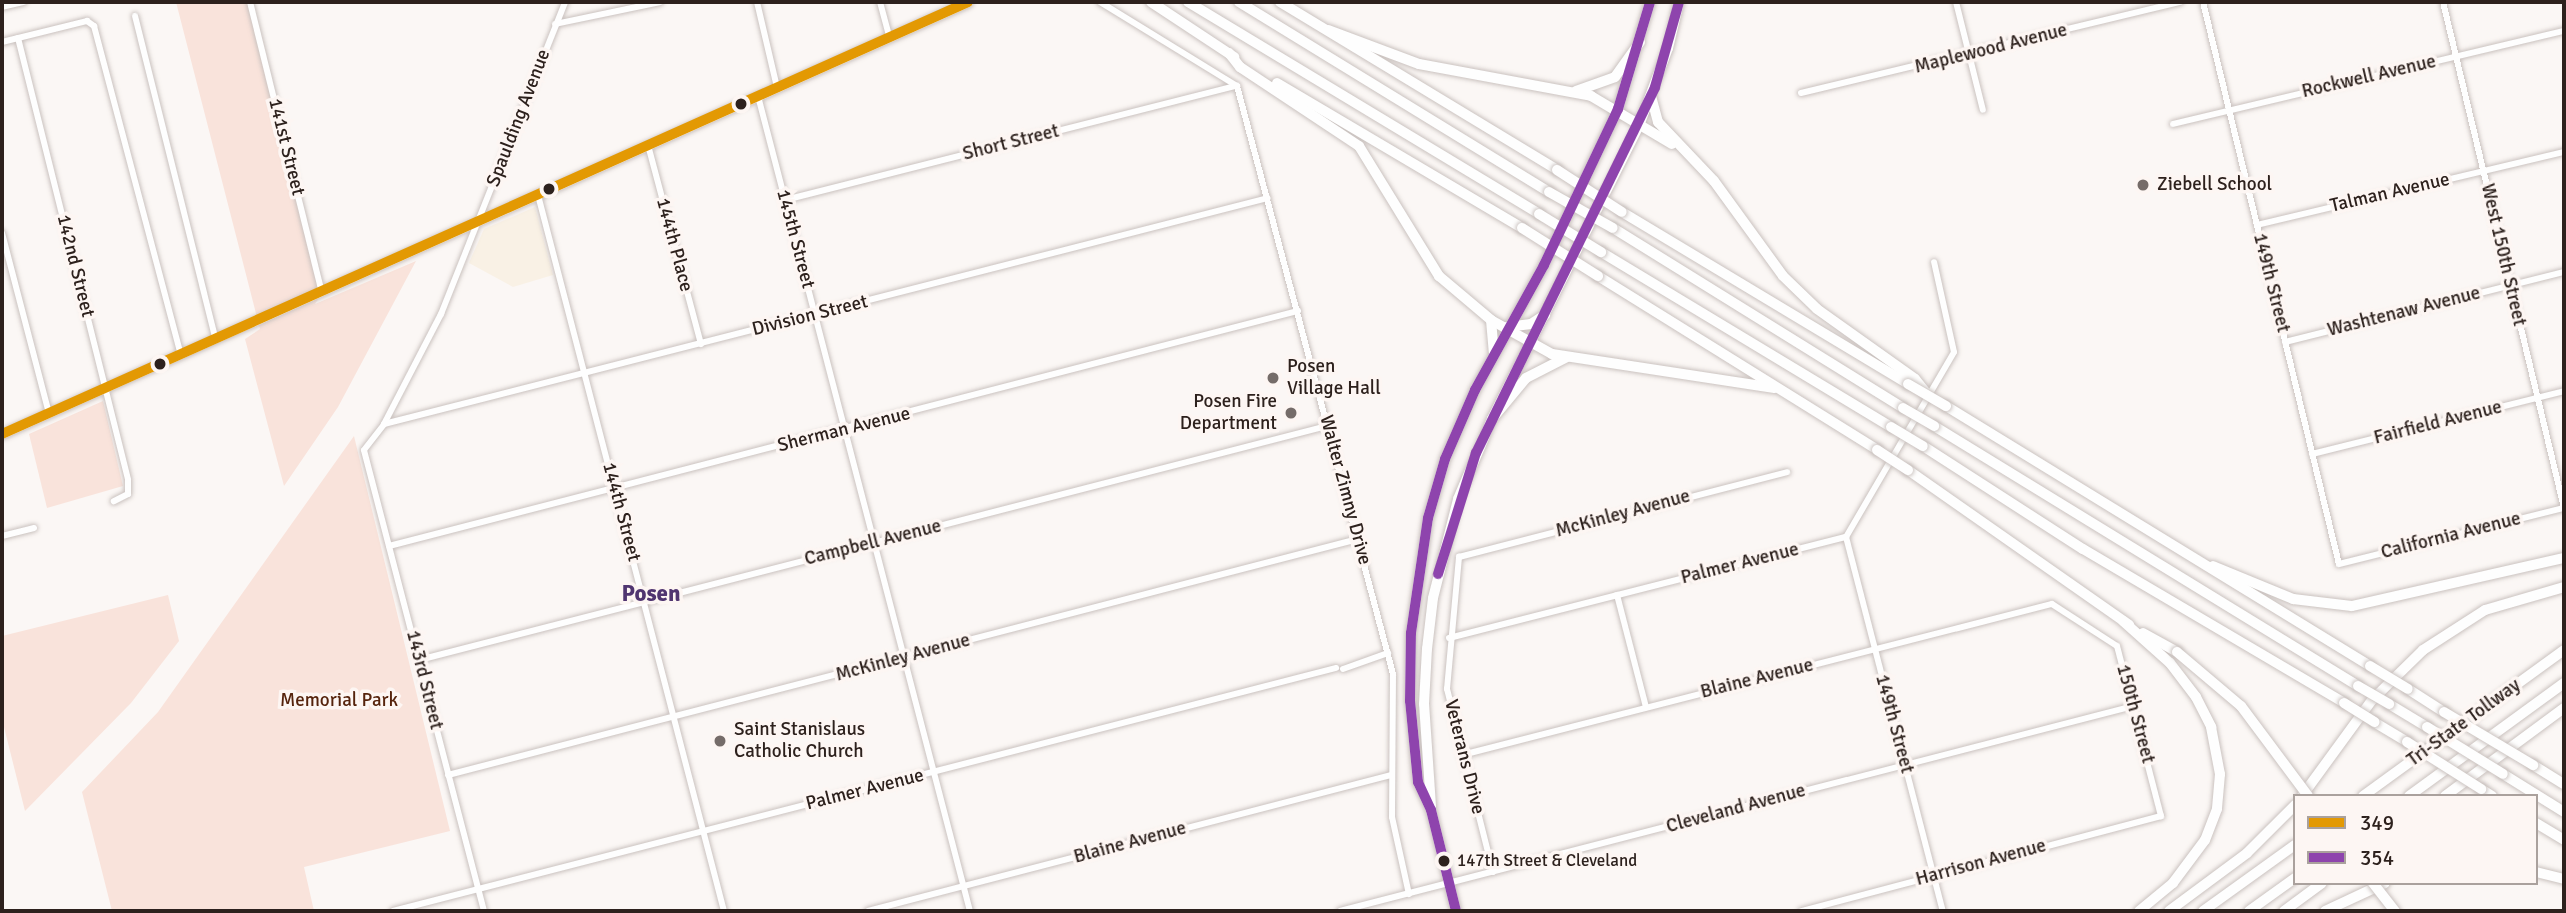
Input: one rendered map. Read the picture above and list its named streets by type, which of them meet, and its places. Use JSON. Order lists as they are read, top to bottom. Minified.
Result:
{"streets":{"highway":["Tri-State Tollway"],"street":["Maplewood Avenue","Rockwell Avenue","Spaulding Avenue","Short Street","141st Street","Talman Avenue","145th Street","144th Place","West 150th Street","142nd Street","149th Street","Washtenaw Avenue","Division Street","Fairfield Avenue","Sherman Avenue","Walter Zimny Drive","144th Street","McKinley Avenue","California Avenue","Campbell Avenue","Palmer Avenue","Blaine Avenue","143rd Street","150th Street","Veterans Drive","Cleveland Avenue","Harrison Avenue"]},"crossings":[["Rockwell Avenue","West 150th Street"],["Rockwell Avenue","149th Street"],["Spaulding Avenue","Division Street"],["Spaulding Avenue","143rd Street"],["Short Street","145th Street"],["Short Street","Walter Zimny Drive"],["Talman Avenue","West 150th Street"],["Talman Avenue","149th Street"],["145th Street","Division Street"],["145th Street","Sherman Avenue"],["145th Street","McKinley Avenue"],["145th Street","Campbell Avenue"],["145th Street","Palmer Avenue"],["145th Street","Blaine Avenue"],["144th Place","Division Street"],["West 150th Street","Washtenaw Avenue"],["West 150th Street","Fairfield Avenue"],["West 150th Street","California Avenue"],["149th Street","Washtenaw Avenue"],["149th Street","Fairfield Avenue"],["149th Street","California Avenue"],["149th Street","Palmer Avenue"],["149th Street","Blaine Avenue"],["149th Street","Cleveland Avenue"],["149th Street","Harrison Avenue"],["Division Street","Walter Zimny Drive"],["Division Street","144th Street"],["Division Street","143rd Street"],["Sherman Avenue","Walter Zimny Drive"],["Sherman Avenue","144th Street"],["Sherman Avenue","143rd Street"],["Walter Zimny Drive","McKinley Avenue"],["Walter Zimny Drive","Campbell Avenue"],["Walter Zimny Drive","Palmer Avenue"],["Walter Zimny Drive","Blaine Avenue"],["Walter Zimny Drive","Cleveland Avenue"],["144th Street","McKinley Avenue"],["144th Street","Campbell Avenue"],["144th Street","Palmer Avenue"],["McKinley Avenue","143rd Street"],["McKinley Avenue","Veterans Drive"],["Campbell Avenue","143rd Street"],["Palmer Avenue","143rd Street"],["Palmer Avenue","Veterans Drive"],["Blaine Avenue","150th Street"],["Blaine Avenue","Veterans Drive"],["150th Street","Cleveland Avenue"],["150th Street","Harrison Avenue"],["Veterans Drive","Cleveland Avenue"]],"districts":["Posen"],"parks":["Memorial Park"],"places":["Ziebell School","Posen Village Hall","Posen Fire Department","Saint Stanislaus Catholic Church","147th Street & Cleveland"],"lines":["transit line 349","transit line 354"],"legend":["349","354"]}
